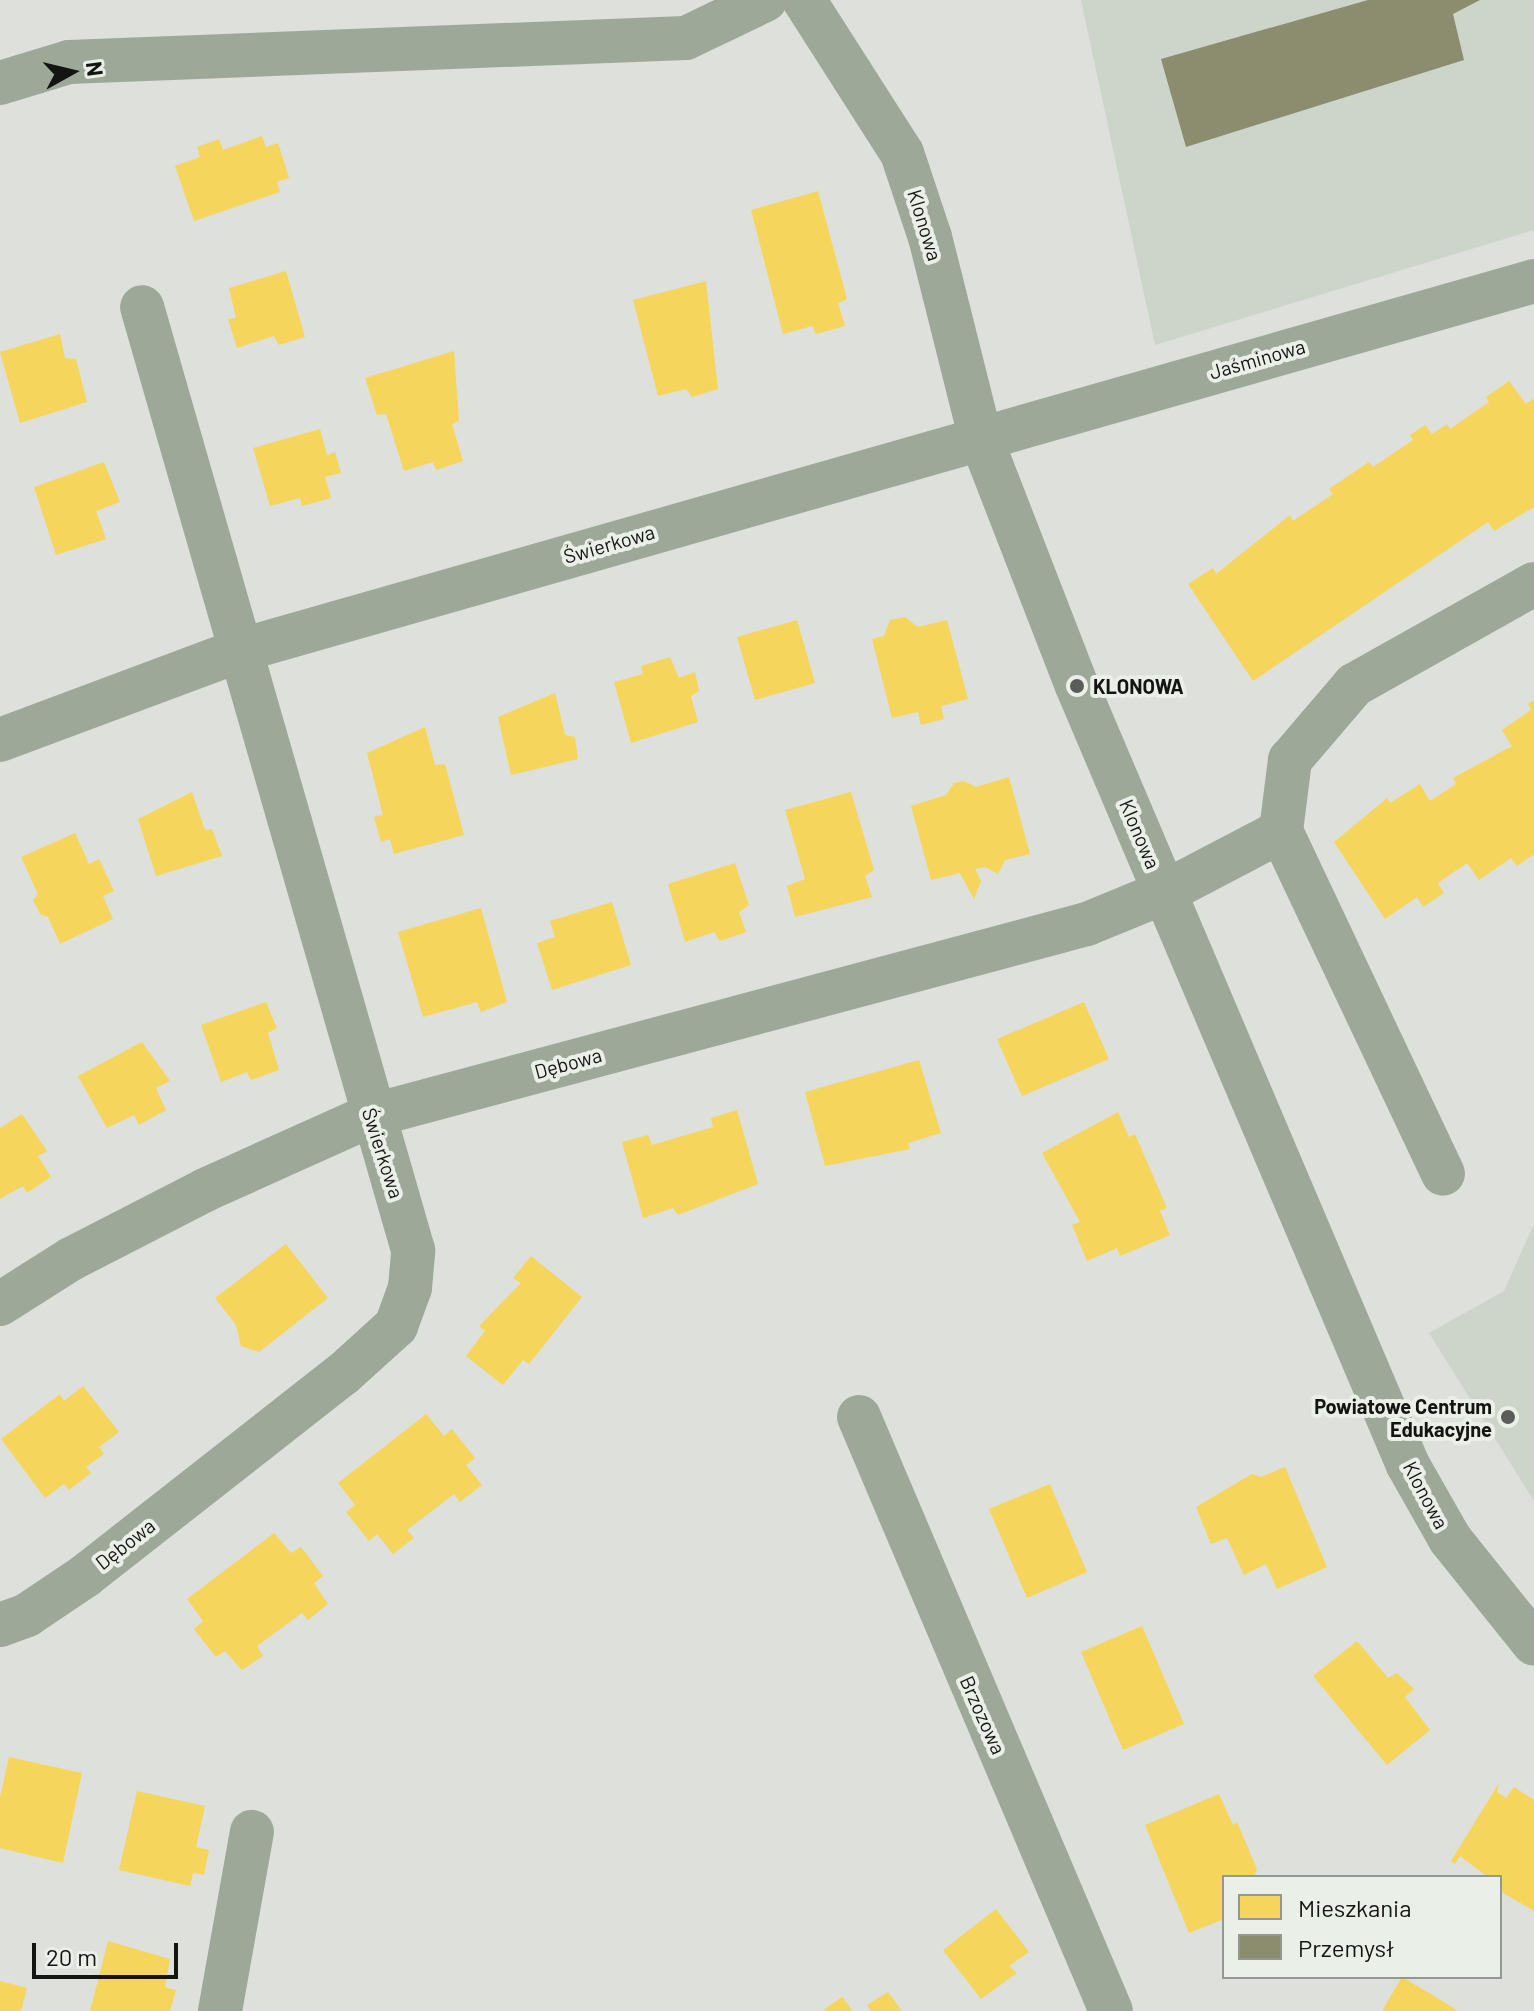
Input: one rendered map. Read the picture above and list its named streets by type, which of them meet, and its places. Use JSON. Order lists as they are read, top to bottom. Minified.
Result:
{"streets":{"street":["Klonowa","Jaśminowa","Świerkowa","Dębowa","Brzozowa"]},"crossings":[["Klonowa","Jaśminowa"],["Klonowa","Świerkowa"],["Klonowa","Dębowa"],["Jaśminowa","Świerkowa"],["Świerkowa","Dębowa"]],"places":["KLONOWA","Powiatowe Centrum Edukacyjne"],"legend":["Mieszkania","Przemysł"],"scale_bar":"20 m","north":"right"}
